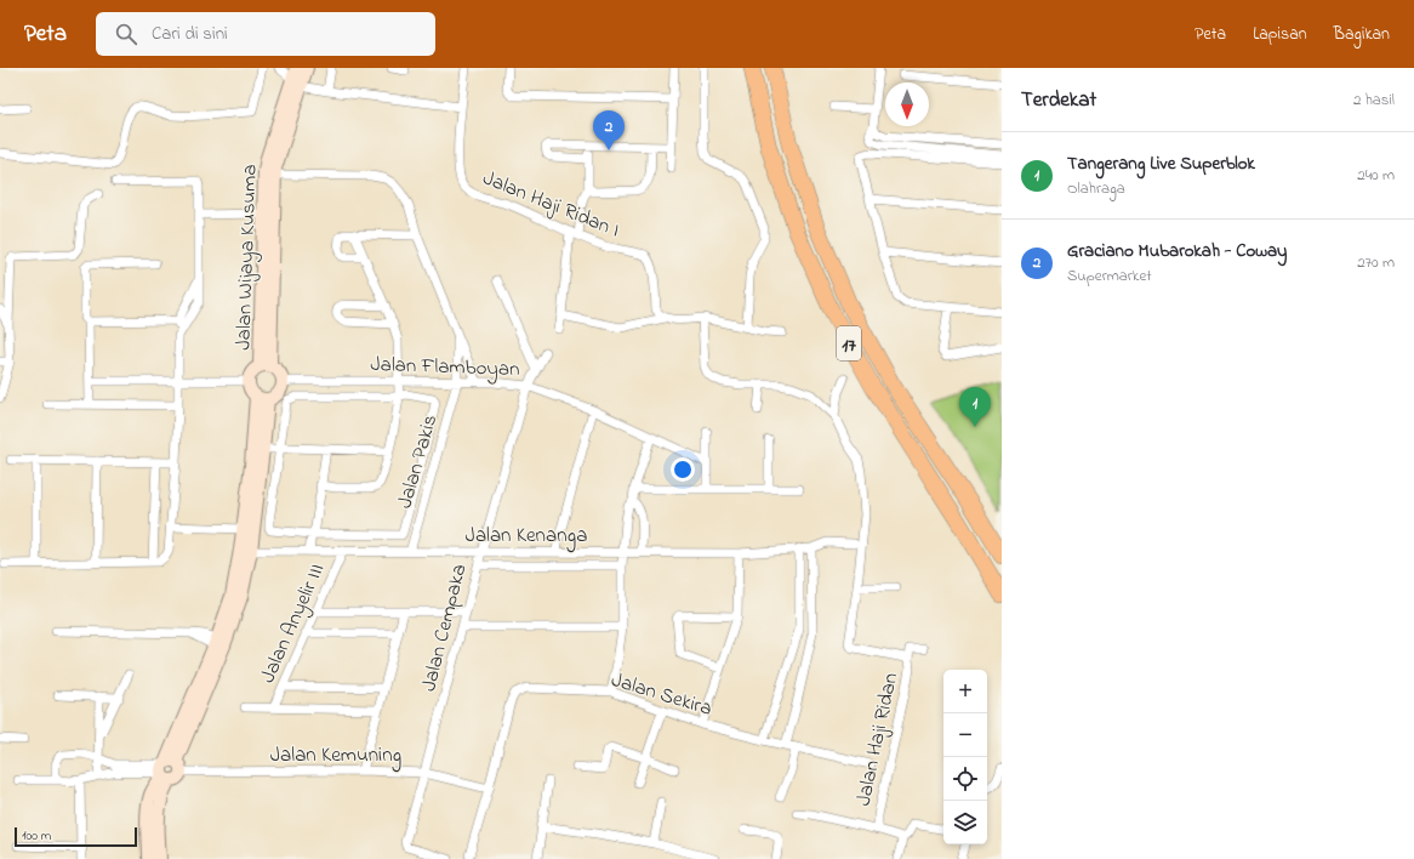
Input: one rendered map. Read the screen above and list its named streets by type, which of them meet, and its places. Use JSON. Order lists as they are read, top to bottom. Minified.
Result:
{"streets":{"highway":["17"],"street":["Jalan Haji Ridan I","Jalan Wijaya Kusuma","Jalan Flamboyan","Jalan Pakis","Jalan Kenanga","Jalan Anyelir III","Jalan Cempaka","Jalan Sekira","Jalan Haji Ridan","Jalan Kemuning"]},"crossings":[["Jalan Wijaya Kusuma","Jalan Flamboyan"],["Jalan Flamboyan","Jalan Pakis"],["Jalan Flamboyan","Jalan Cempaka"],["Jalan Pakis","Jalan Kenanga"],["Jalan Kenanga","Jalan Anyelir III"],["Jalan Kenanga","Jalan Cempaka"],["Jalan Cempaka","Jalan Kemuning"],["Jalan Sekira","Jalan Kemuning"]],"scale_bar":"100 m","north":"bottom","page":{"header":"Peta","search":"Cari di sini","nav":["Peta","Lapisan","Bagikan"],"heading":["Terdekat","2 hasil"],"pins":["2","1"],"list":[{"mark":"1","name":"Tangerang Live Superblok","note":"Olahraga","value":"240 m"},{"mark":"2","name":"Graciano Mubarokah - Coway","note":"Supermarket","value":"270 m"}],"map_buttons":["+","−"],"scale":"100 m"}}
